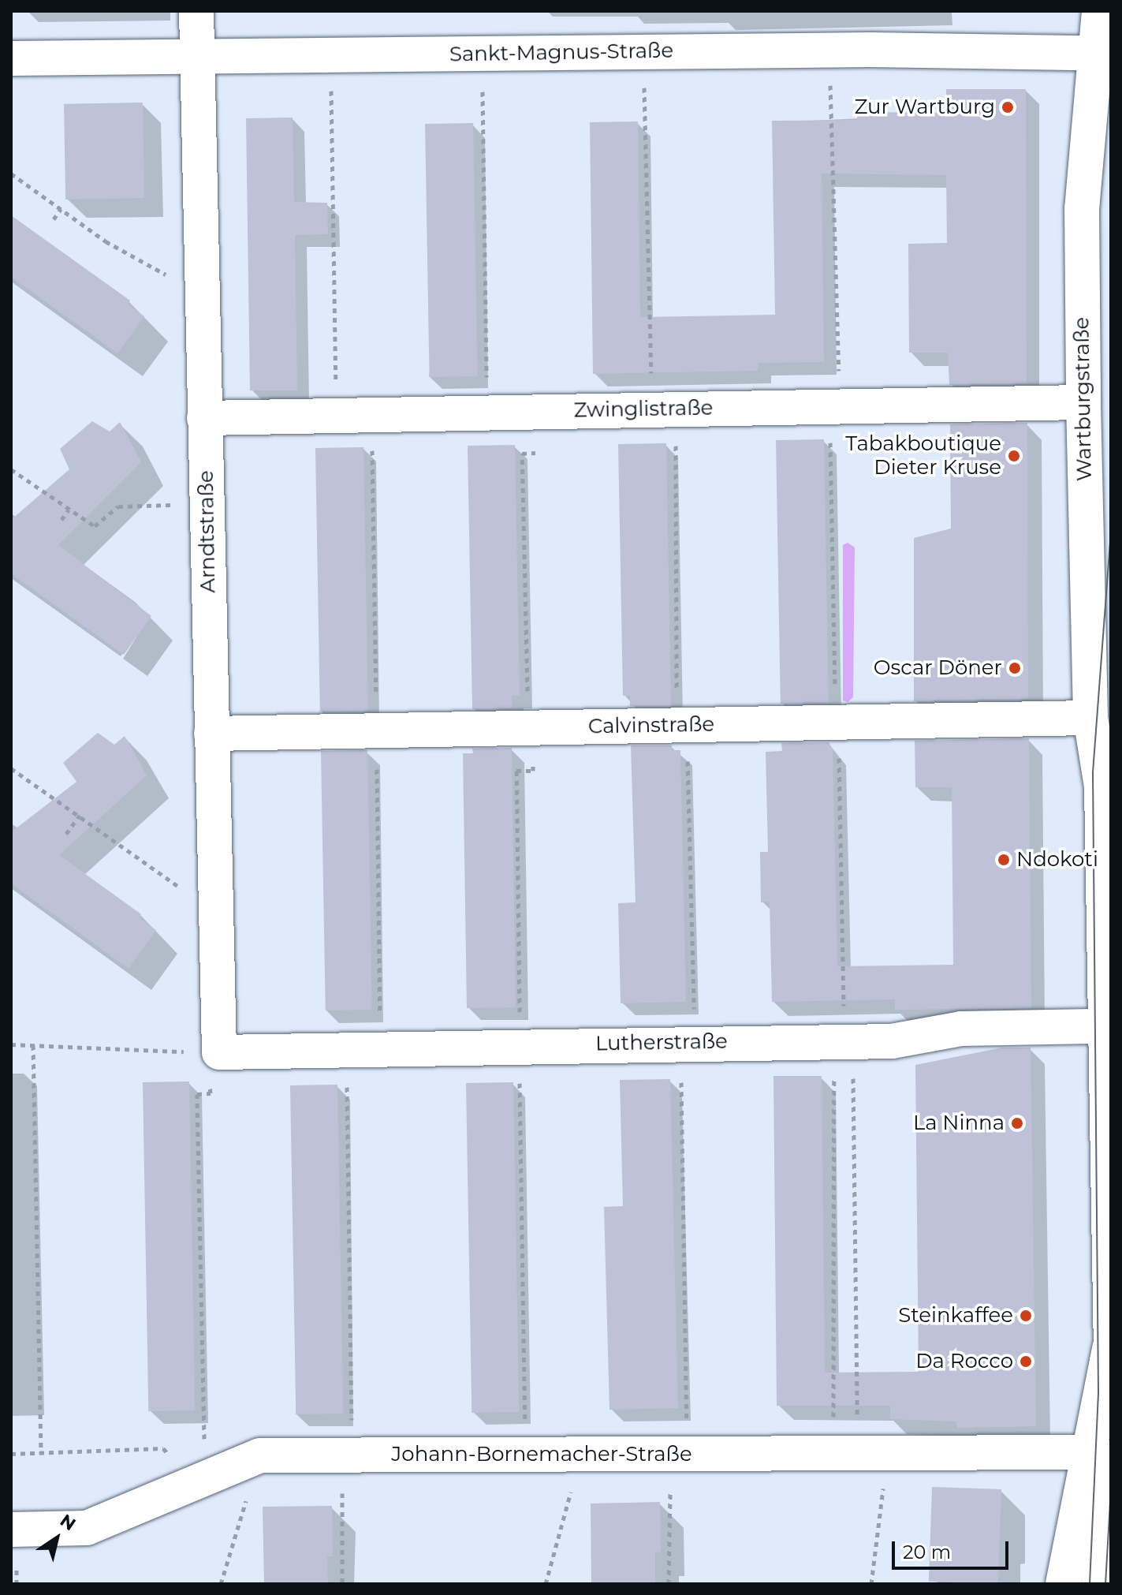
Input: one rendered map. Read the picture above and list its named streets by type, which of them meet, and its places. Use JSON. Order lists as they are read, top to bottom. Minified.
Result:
{"streets":{"street":["Sankt-Magnus-Straße","Wartburgstraße","Zwinglistraße","Arndtstraße","Calvinstraße","Lutherstraße","Johann-Bornemacher-Straße"]},"crossings":[["Sankt-Magnus-Straße","Wartburgstraße"],["Sankt-Magnus-Straße","Arndtstraße"],["Wartburgstraße","Zwinglistraße"],["Wartburgstraße","Calvinstraße"],["Wartburgstraße","Lutherstraße"],["Wartburgstraße","Johann-Bornemacher-Straße"],["Zwinglistraße","Arndtstraße"],["Arndtstraße","Calvinstraße"],["Arndtstraße","Lutherstraße"]],"places":["Zur Wartburg","Tabakboutique Dieter Kruse","Oscar Döner","Ndokoti","La Ninna","Steinkaffee","Da Rocco"],"scale_bar":"20 m","north":"top right"}
